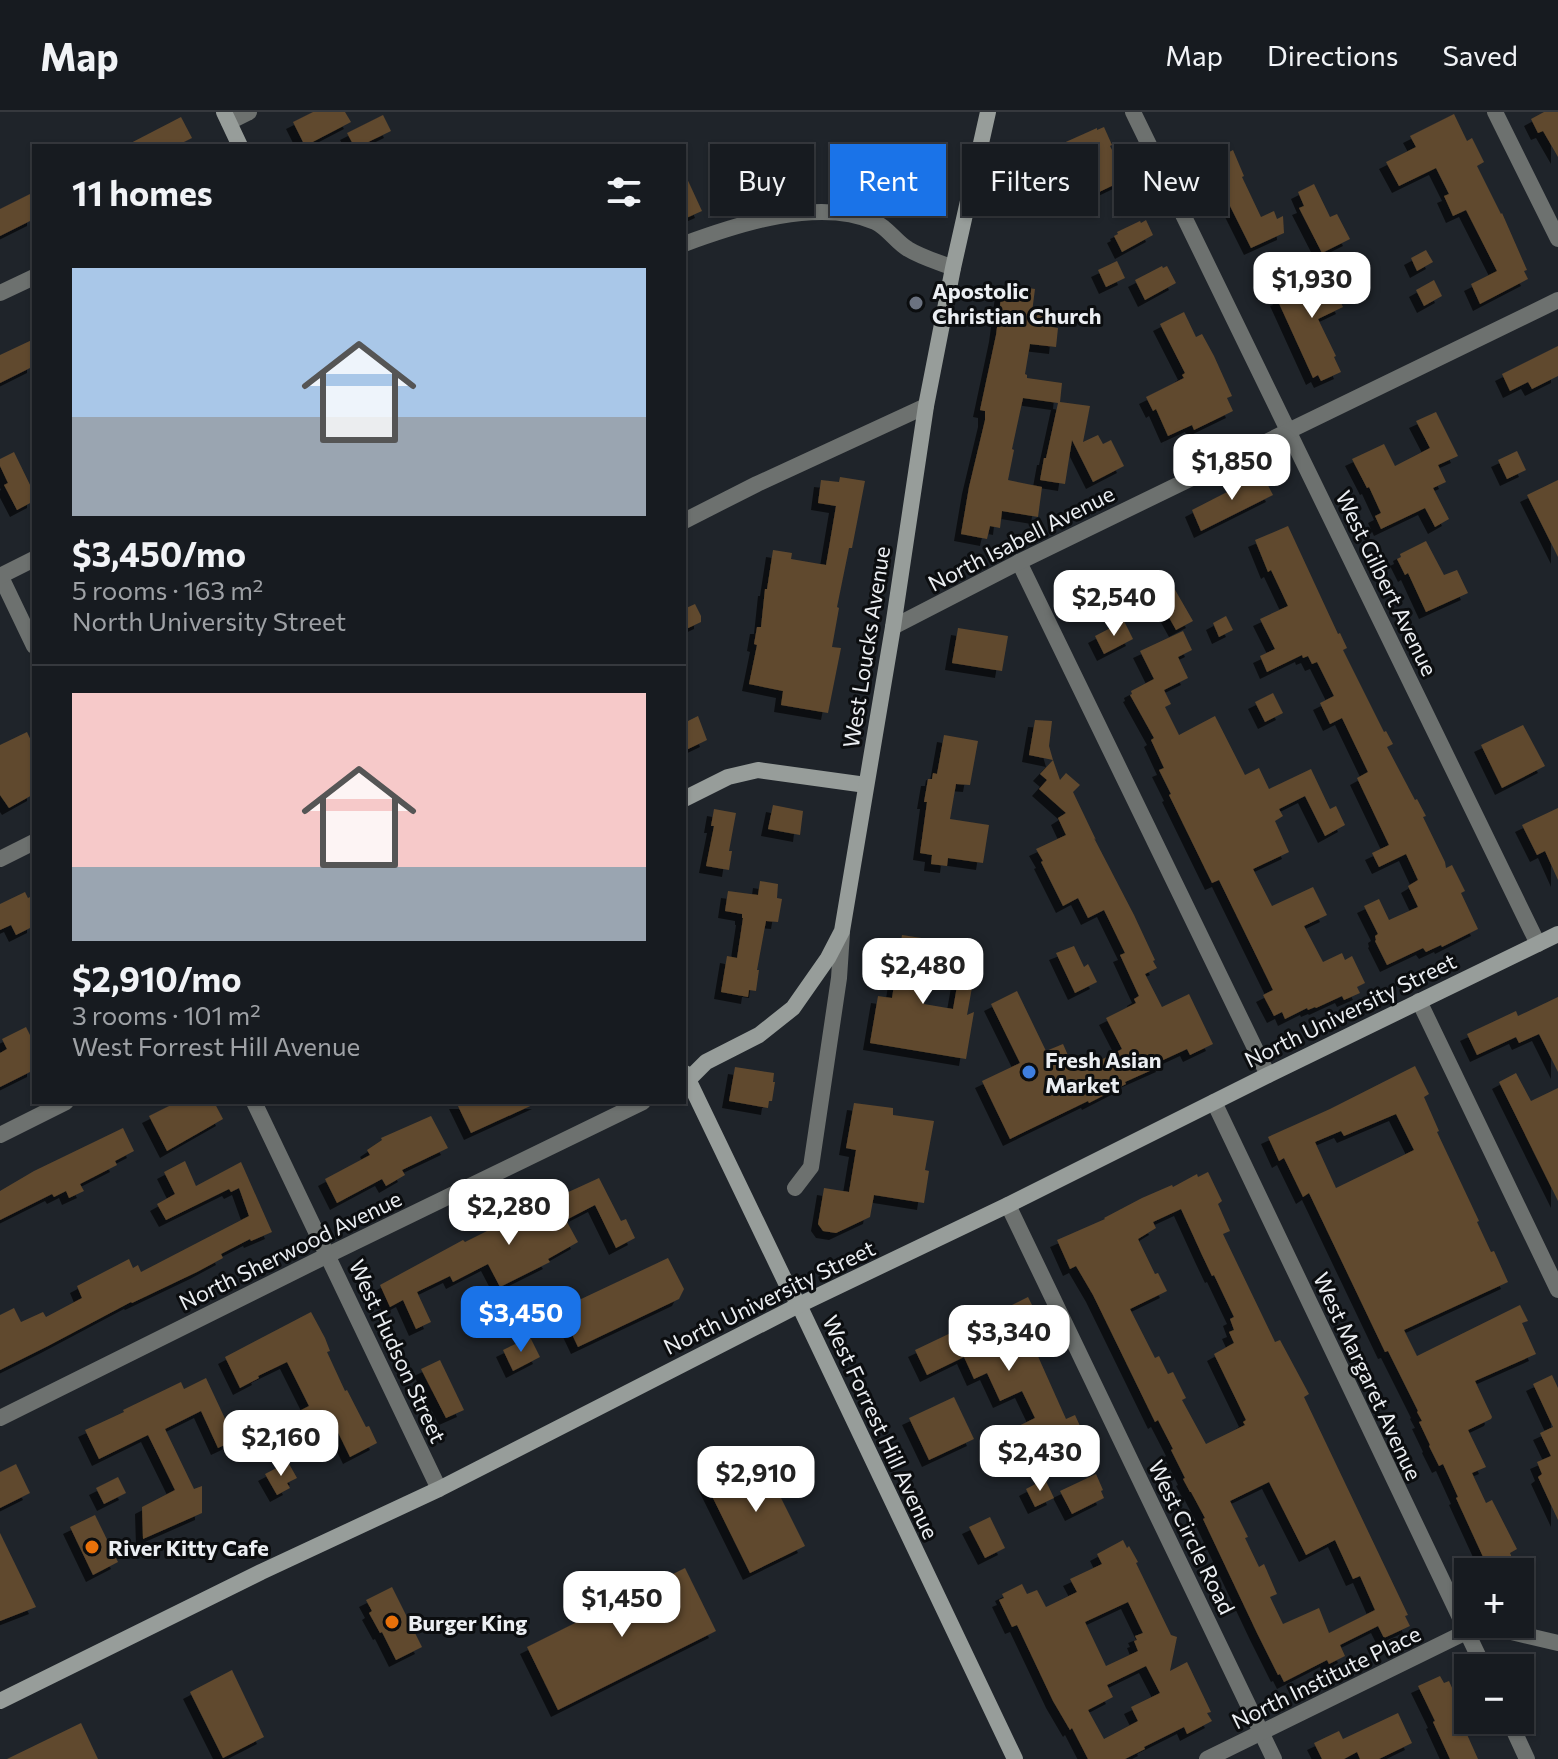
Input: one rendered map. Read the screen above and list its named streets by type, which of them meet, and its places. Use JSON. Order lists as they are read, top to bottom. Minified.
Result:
{"streets":{"main road":["West Loucks Avenue","North University Street","West Forrest Hill Avenue"],"street":["North Isabell Avenue","West Gilbert Avenue","North Sherwood Avenue","West Hudson Street","West Margaret Avenue","West Circle Road","North Institute Place"]},"crossings":[["North Isabell Avenue","West Gilbert Avenue"],["North Isabell Avenue","West Loucks Avenue"],["West Gilbert Avenue","North University Street"],["North University Street","West Hudson Street"],["North University Street","West Margaret Avenue"],["North University Street","West Forrest Hill Avenue"],["North University Street","West Circle Road"],["North Sherwood Avenue","West Hudson Street"],["West Circle Road","North Institute Place"]],"places":["Apostolic Christian Church","Fresh Asian Market","River Kitty Cafe","Burger King"],"page":{"header":"Map","nav":["Map","Directions","Saved"],"chip":["Buy","Rent","Filters","New"],"heading":"11 homes","list":[{"name":"$3,450/mo","note":"5 rooms · 163 m² · North University Street"},{"name":"$2,910/mo","note":"3 rooms · 101 m² · West Forrest Hill Avenue"}],"price":["$1,930","$1,850","$2,540","$2,480","$2,280","$3,450","$3,340","$2,160","$2,430","$2,910","$1,450"],"map_buttons":["+","−"]}}
